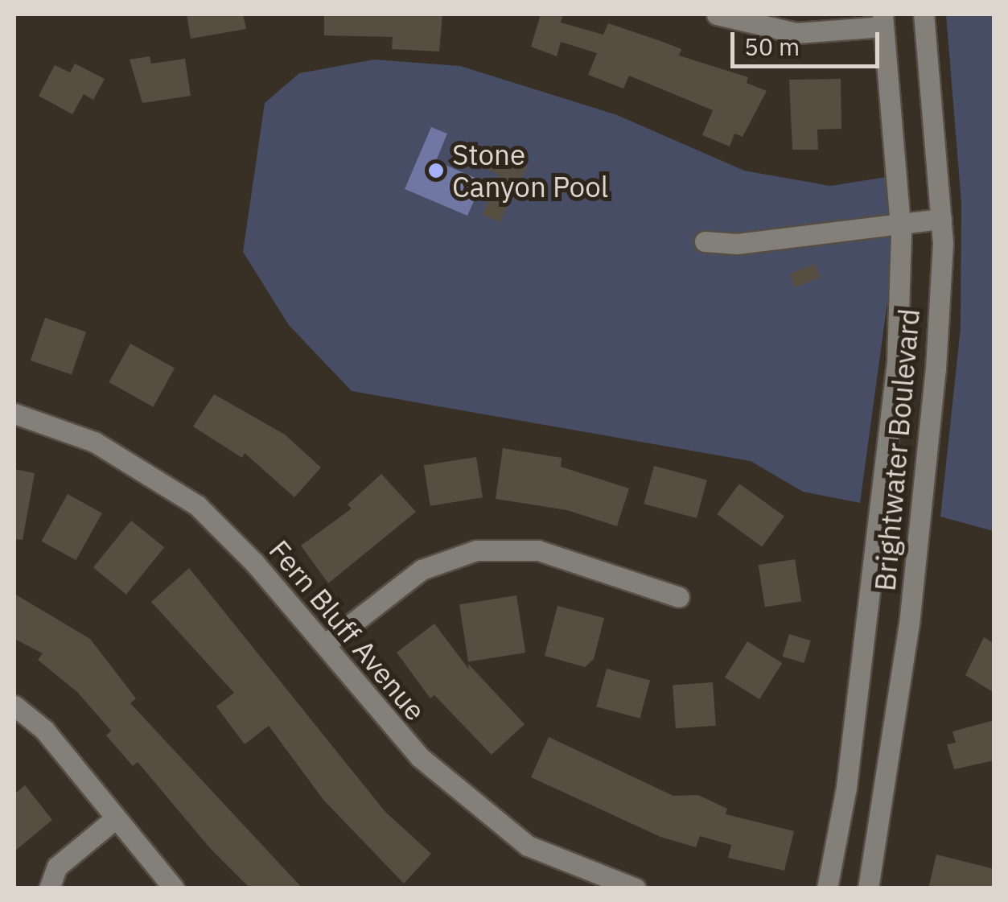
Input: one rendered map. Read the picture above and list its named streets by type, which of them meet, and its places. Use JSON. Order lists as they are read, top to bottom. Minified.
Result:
{"streets":{"street":["Brightwater Boulevard","Fern Bluff Avenue"]},"places":["Stone Canyon Pool"],"scale_bar":"50 m"}
